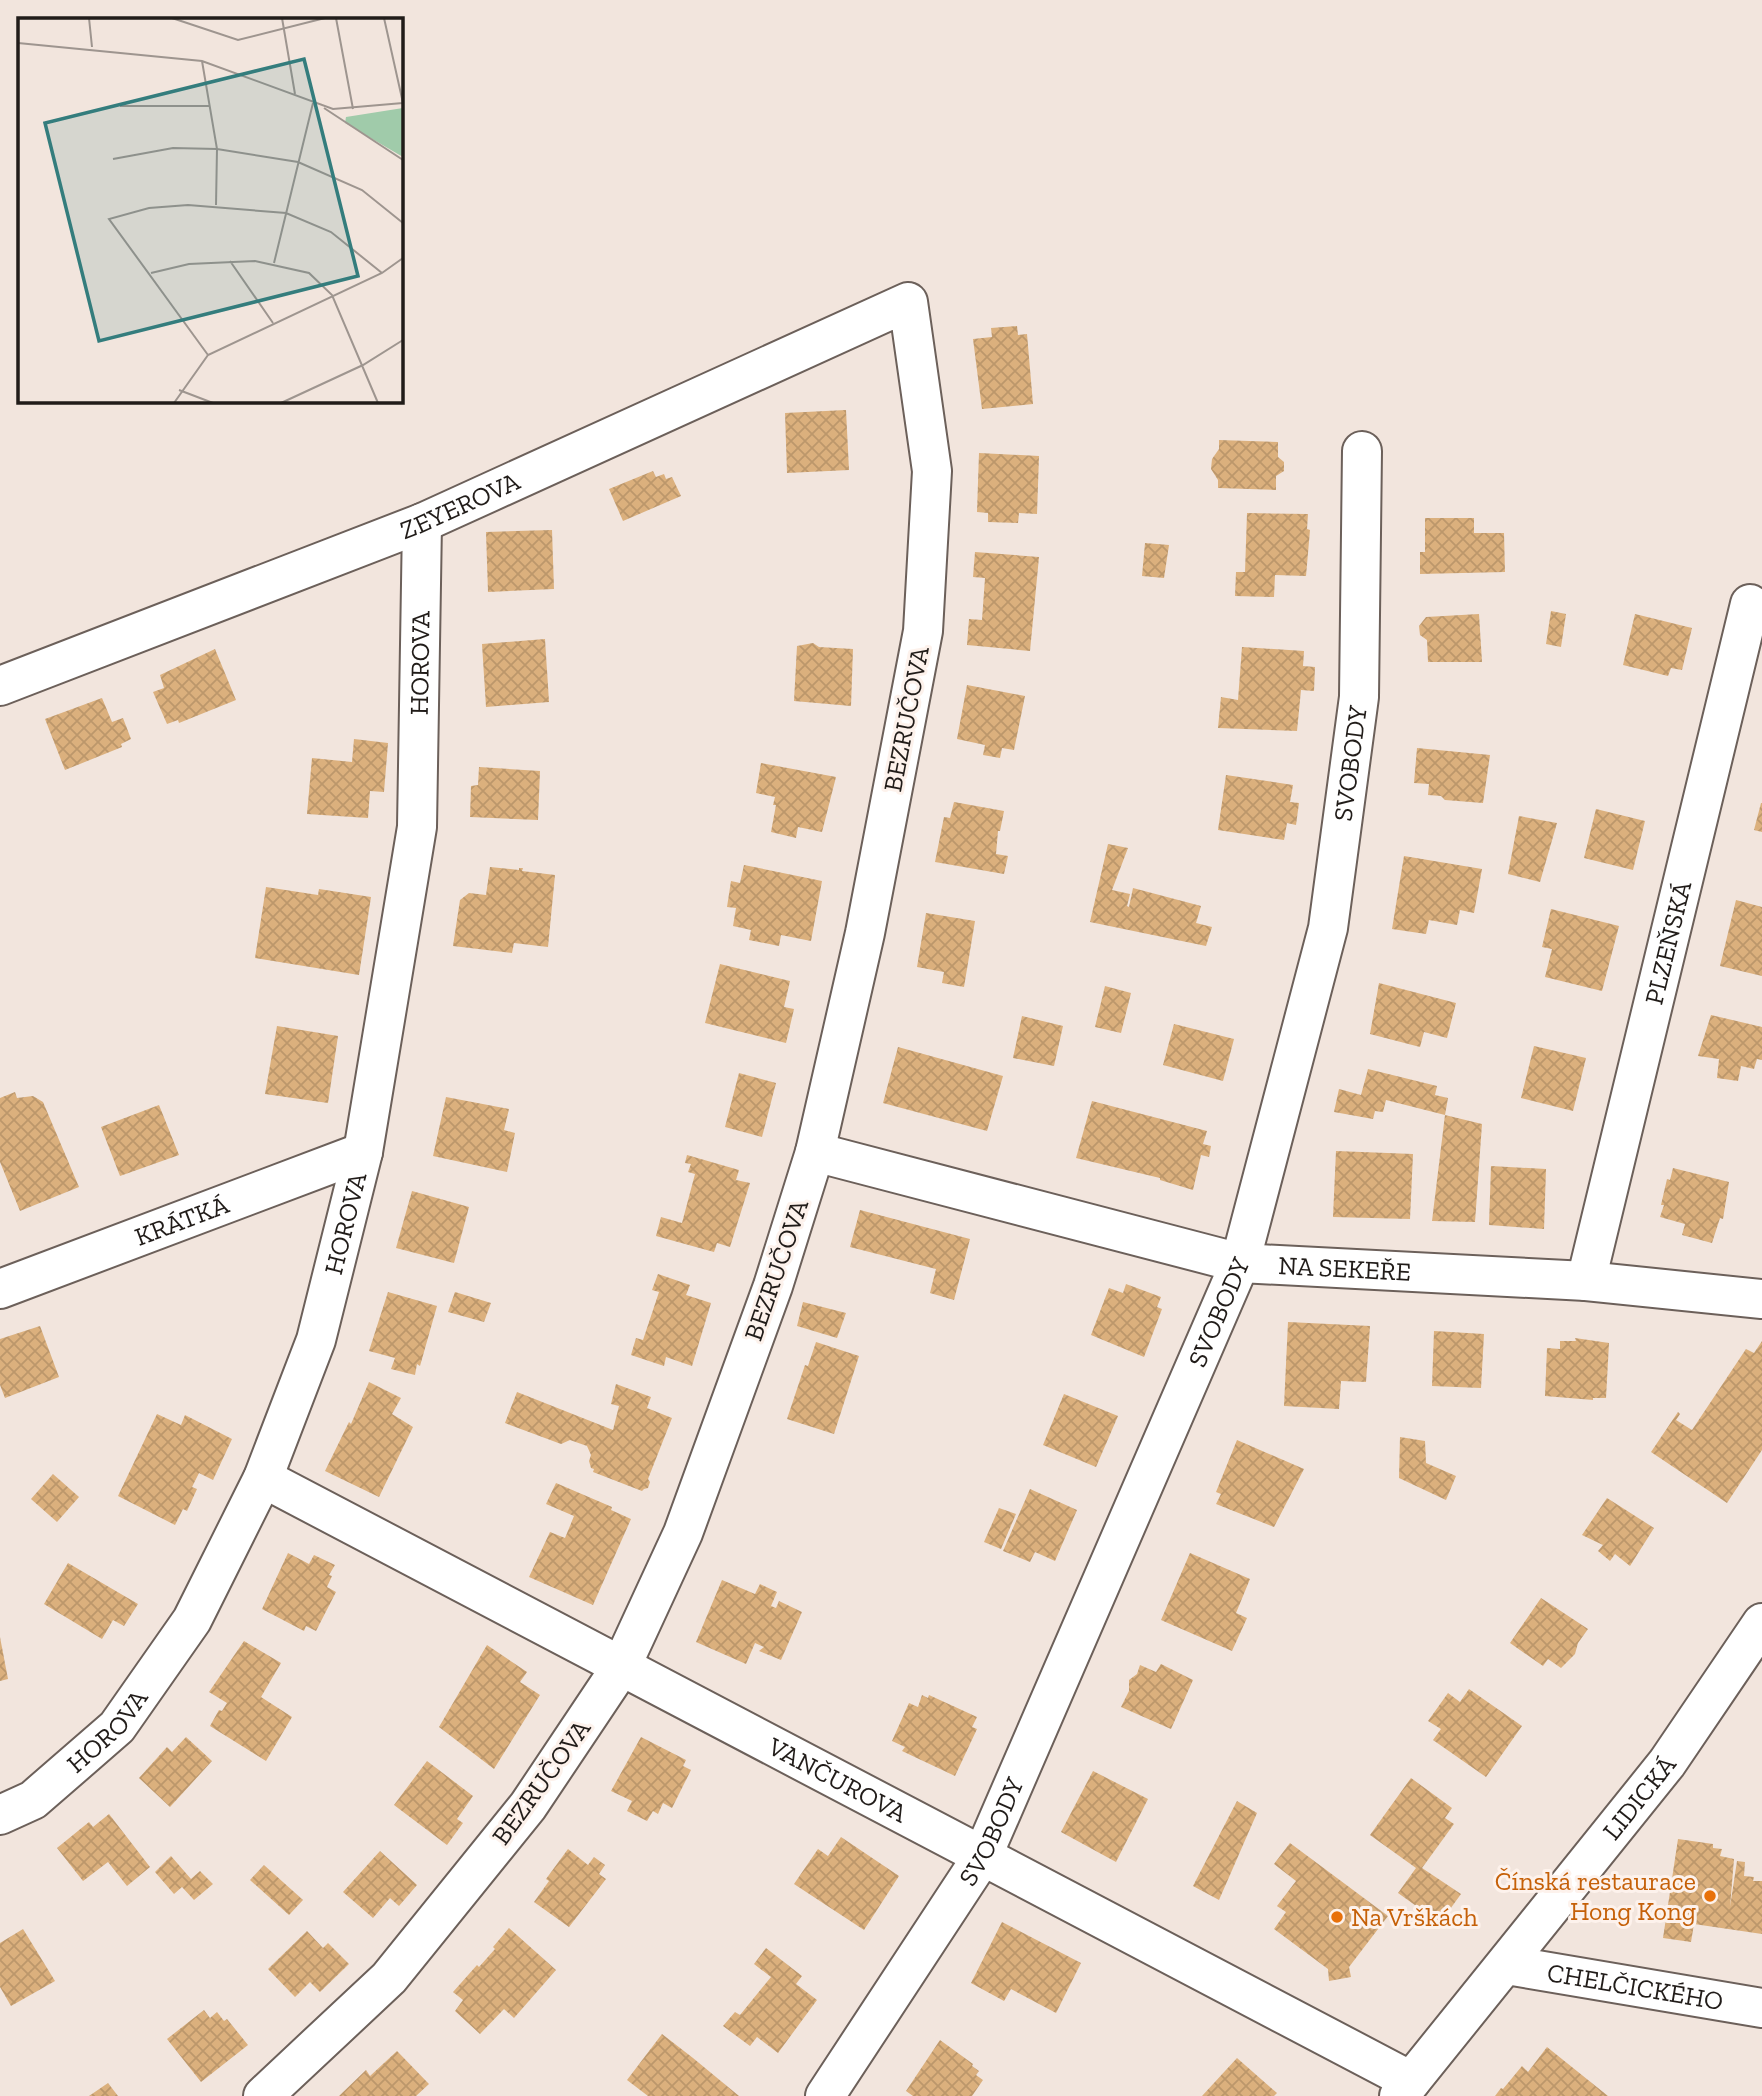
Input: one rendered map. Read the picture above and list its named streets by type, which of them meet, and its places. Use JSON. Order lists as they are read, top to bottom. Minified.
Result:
{"streets":{"street":["ZEYEROVA","HOROVA","BEZRUČOVA","SVOBODY","PLZEŇSKÁ","KRÁTKÁ","NA SEKEŘE","VANČUROVA","LIDICKÁ","CHELČICKÉHO"]},"crossings":[["ZEYEROVA","HOROVA"],["ZEYEROVA","BEZRUČOVA"],["HOROVA","KRÁTKÁ"],["HOROVA","VANČUROVA"],["BEZRUČOVA","NA SEKEŘE"],["BEZRUČOVA","VANČUROVA"],["SVOBODY","NA SEKEŘE"],["SVOBODY","VANČUROVA"],["PLZEŇSKÁ","NA SEKEŘE"],["VANČUROVA","LIDICKÁ"],["LIDICKÁ","CHELČICKÉHO"]],"places":["Čínská restaurace Hong Kong","Na Vrškách"]}
